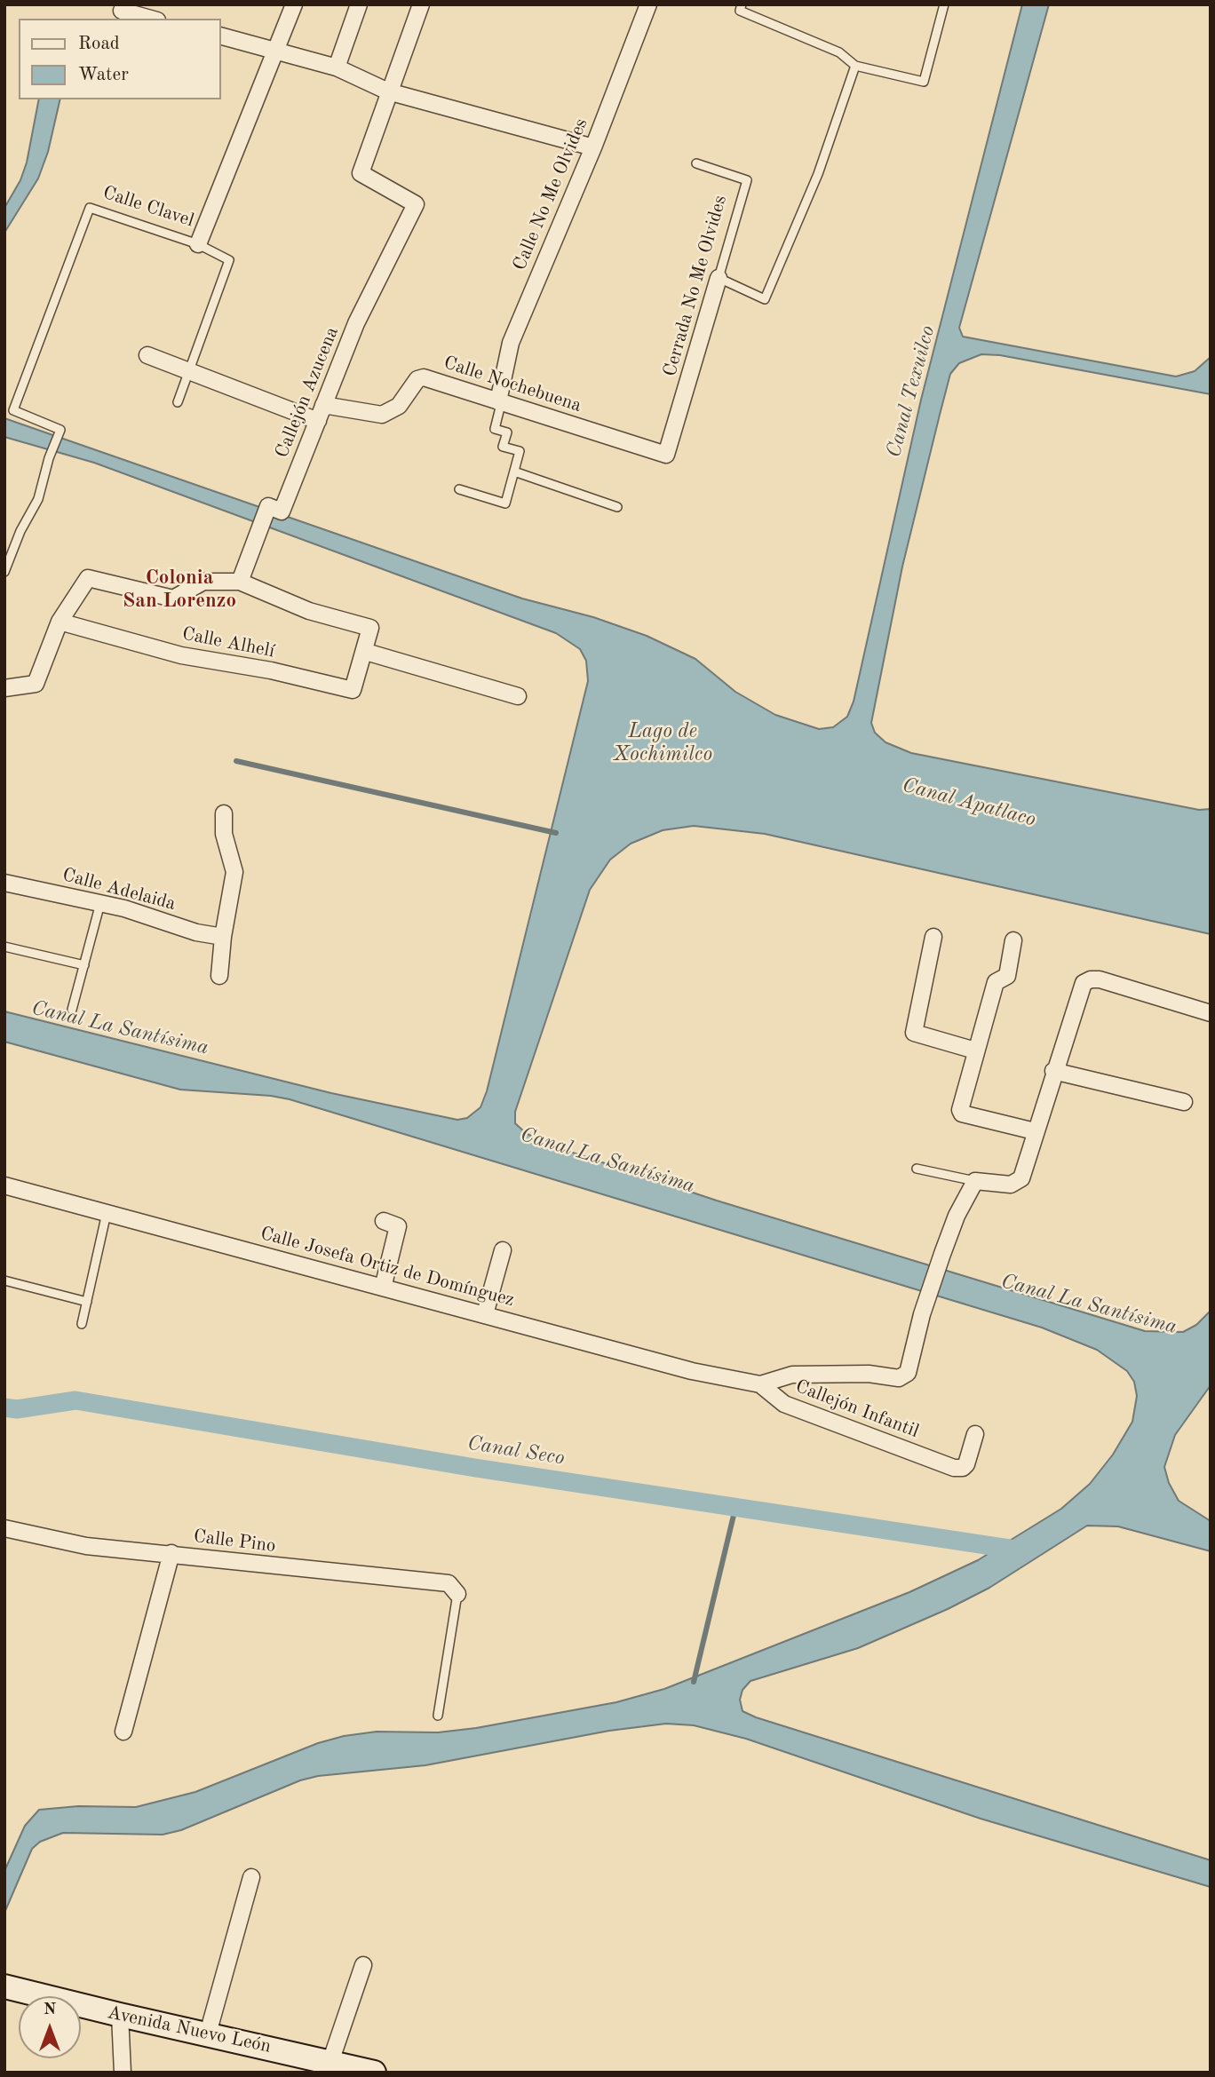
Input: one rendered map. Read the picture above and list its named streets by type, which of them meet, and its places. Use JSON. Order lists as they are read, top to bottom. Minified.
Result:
{"streets":{"street":["Calle No Me Olvides","Cerrada No Me Olvides","Calle Nochebuena","Callejón Azucena","Calle Alhelí","Calle Adelaida","Calle Josefa Ortiz de Domínguez","Callejón Infantil","Calle Pino","Avenida Nuevo León"],"lane":["Calle Clavel"]},"crossings":[["Calle No Me Olvides","Calle Nochebuena"],["Cerrada No Me Olvides","Calle Nochebuena"],["Calle Nochebuena","Callejón Azucena"],["Calle Josefa Ortiz de Domínguez","Callejón Infantil"]],"districts":["Colonia San Lorenzo"],"water":["Canal Texuilco","Lago de Xochimilco","Canal Apatlaco","Canal La Santísima","Canal Seco"],"legend":["Road","Water"],"north":"top"}
